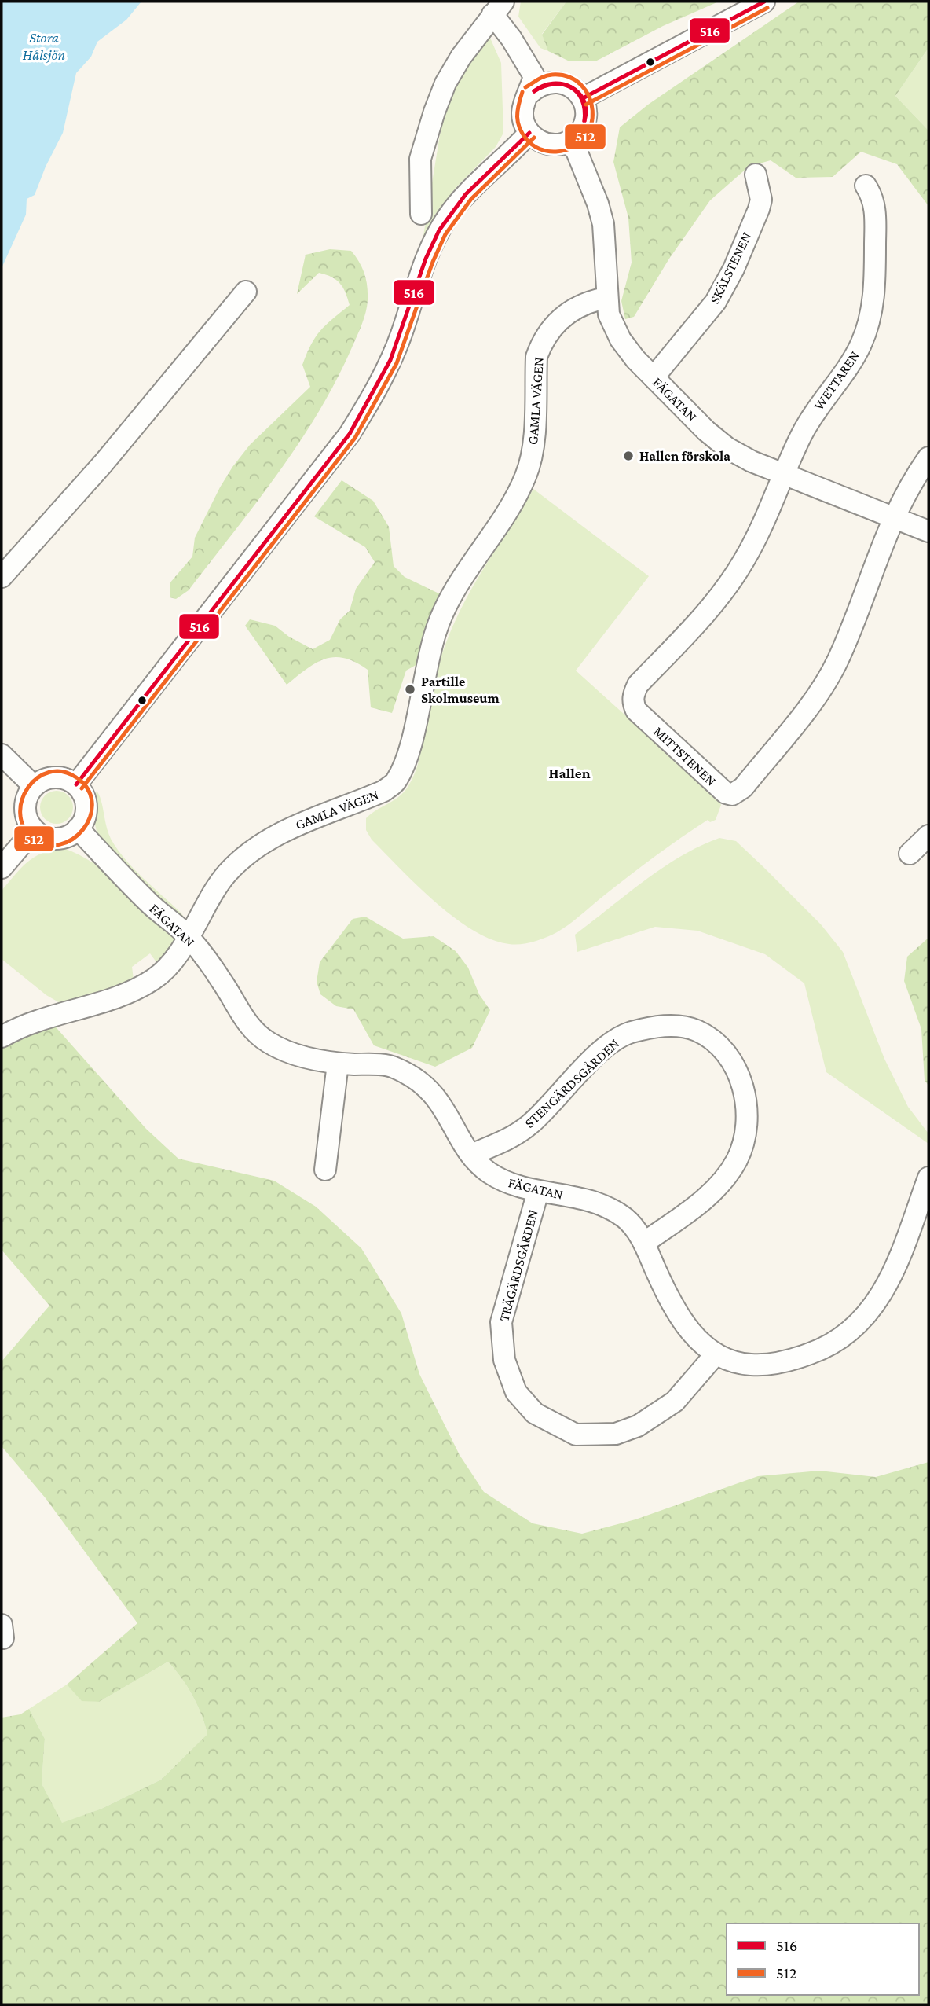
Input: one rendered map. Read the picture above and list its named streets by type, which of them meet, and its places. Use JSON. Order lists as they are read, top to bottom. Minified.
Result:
{"streets":{"street":["SKÄLSTENEN","WETTAREN","FÄGATAN","GAMLA VÄGEN","MITTSTENEN","STENGÄRDSGÅRDEN","TRÄGÄRDSGÅRDEN"]},"crossings":[["SKÄLSTENEN","FÄGATAN"],["WETTAREN","FÄGATAN"],["WETTAREN","MITTSTENEN"],["FÄGATAN","GAMLA VÄGEN"],["FÄGATAN","MITTSTENEN"],["FÄGATAN","STENGÄRDSGÅRDEN"],["FÄGATAN","TRÄGÄRDSGÅRDEN"]],"districts":["Hallen"],"water":["Stora Hålsjön"],"places":["Hallen förskola","Partille Skolmuseum"],"lines":["transit line 516","transit line 512"],"legend":["516","512"]}
